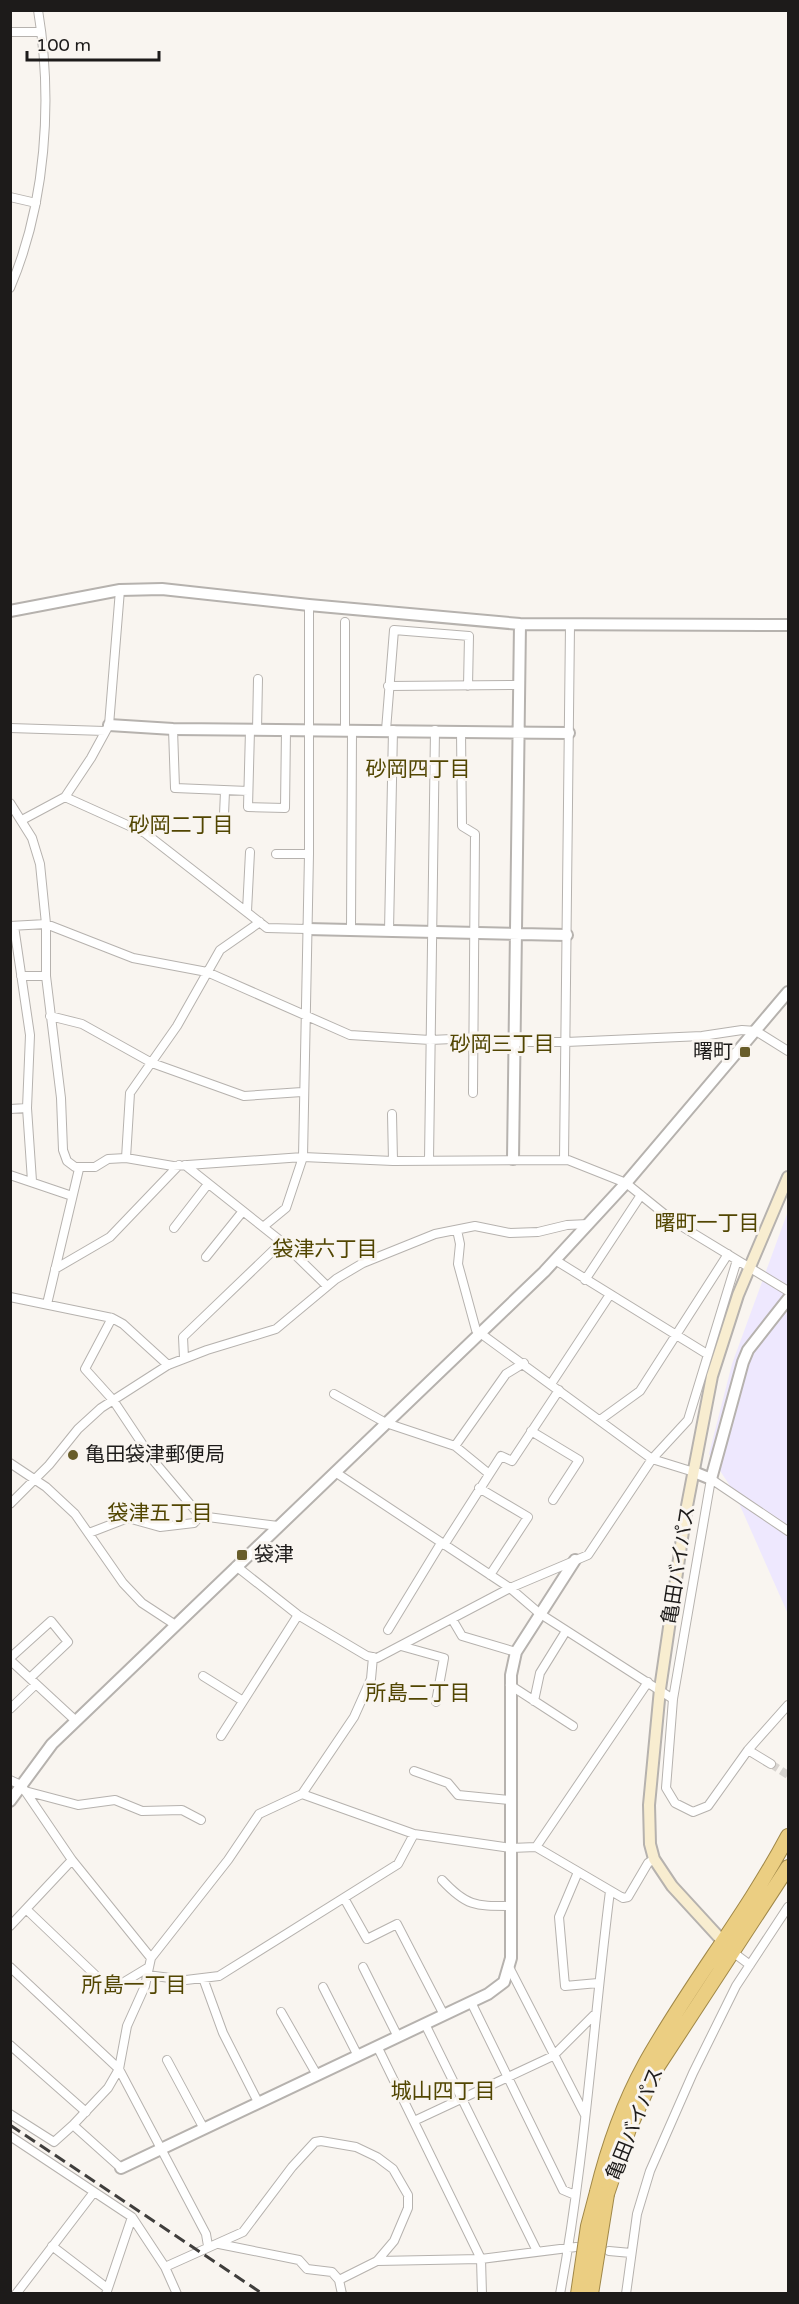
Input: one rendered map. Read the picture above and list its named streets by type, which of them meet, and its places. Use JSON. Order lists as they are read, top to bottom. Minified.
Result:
{"streets":{"highway":["亀田バイパス"]},"districts":["砂岡四丁目","砂岡二丁目","砂岡三丁目","曙町一丁目","袋津六丁目","袋津五丁目","所島二丁目","所島一丁目","城山四丁目"],"places":{"transit":["曙町","袋津"],"other":["亀田袋津郵便局"]},"scale_bar":"100 m"}
